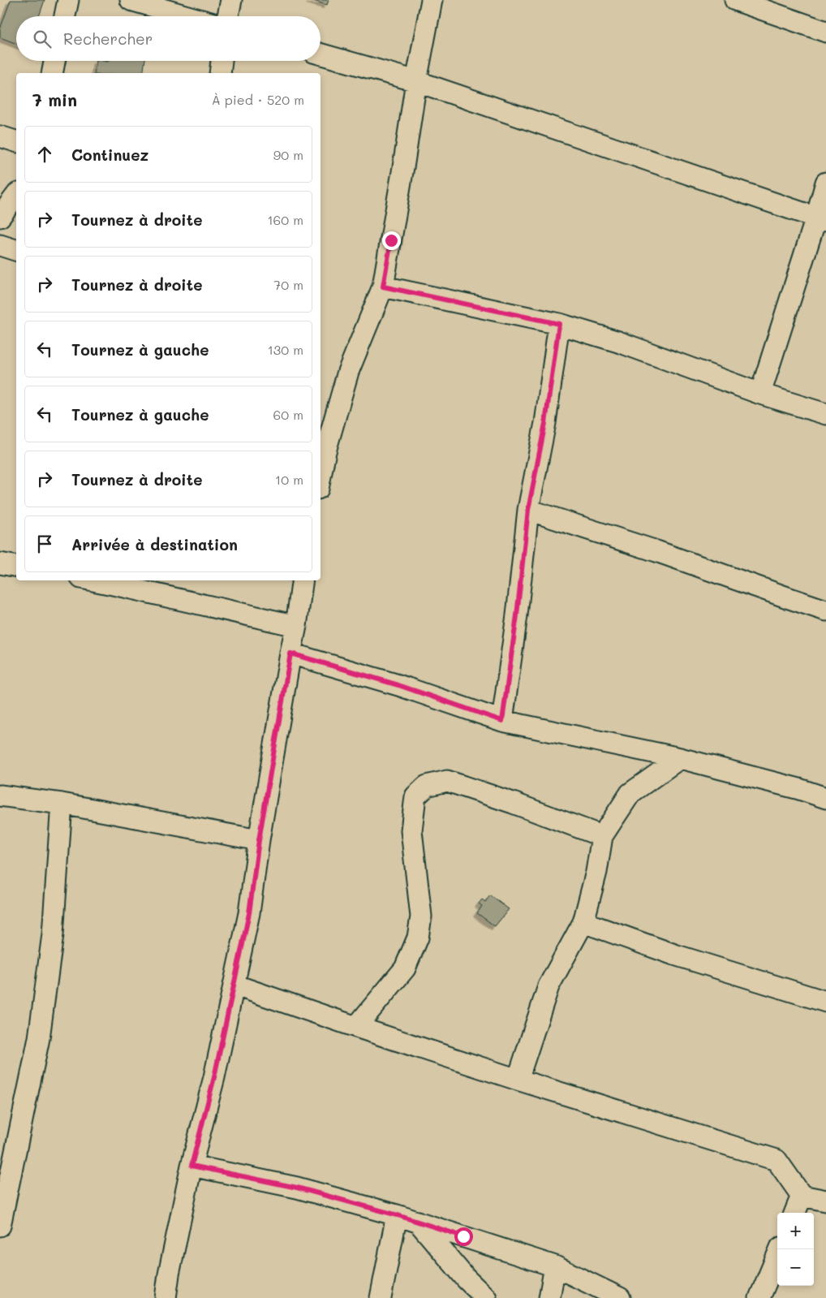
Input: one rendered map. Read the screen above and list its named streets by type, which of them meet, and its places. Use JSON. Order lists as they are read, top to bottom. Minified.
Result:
{"page":{"search":"Rechercher","heading":["7 min","À pied · 520 m"],"list":[["Continuez","90 m"],["Tournez à droite","160 m"],["Tournez à droite","70 m"],["Tournez à gauche","130 m"],["Tournez à gauche","60 m"],["Tournez à droite","10 m"],"Arrivée à destination"],"map_buttons":["+","−"]}}
